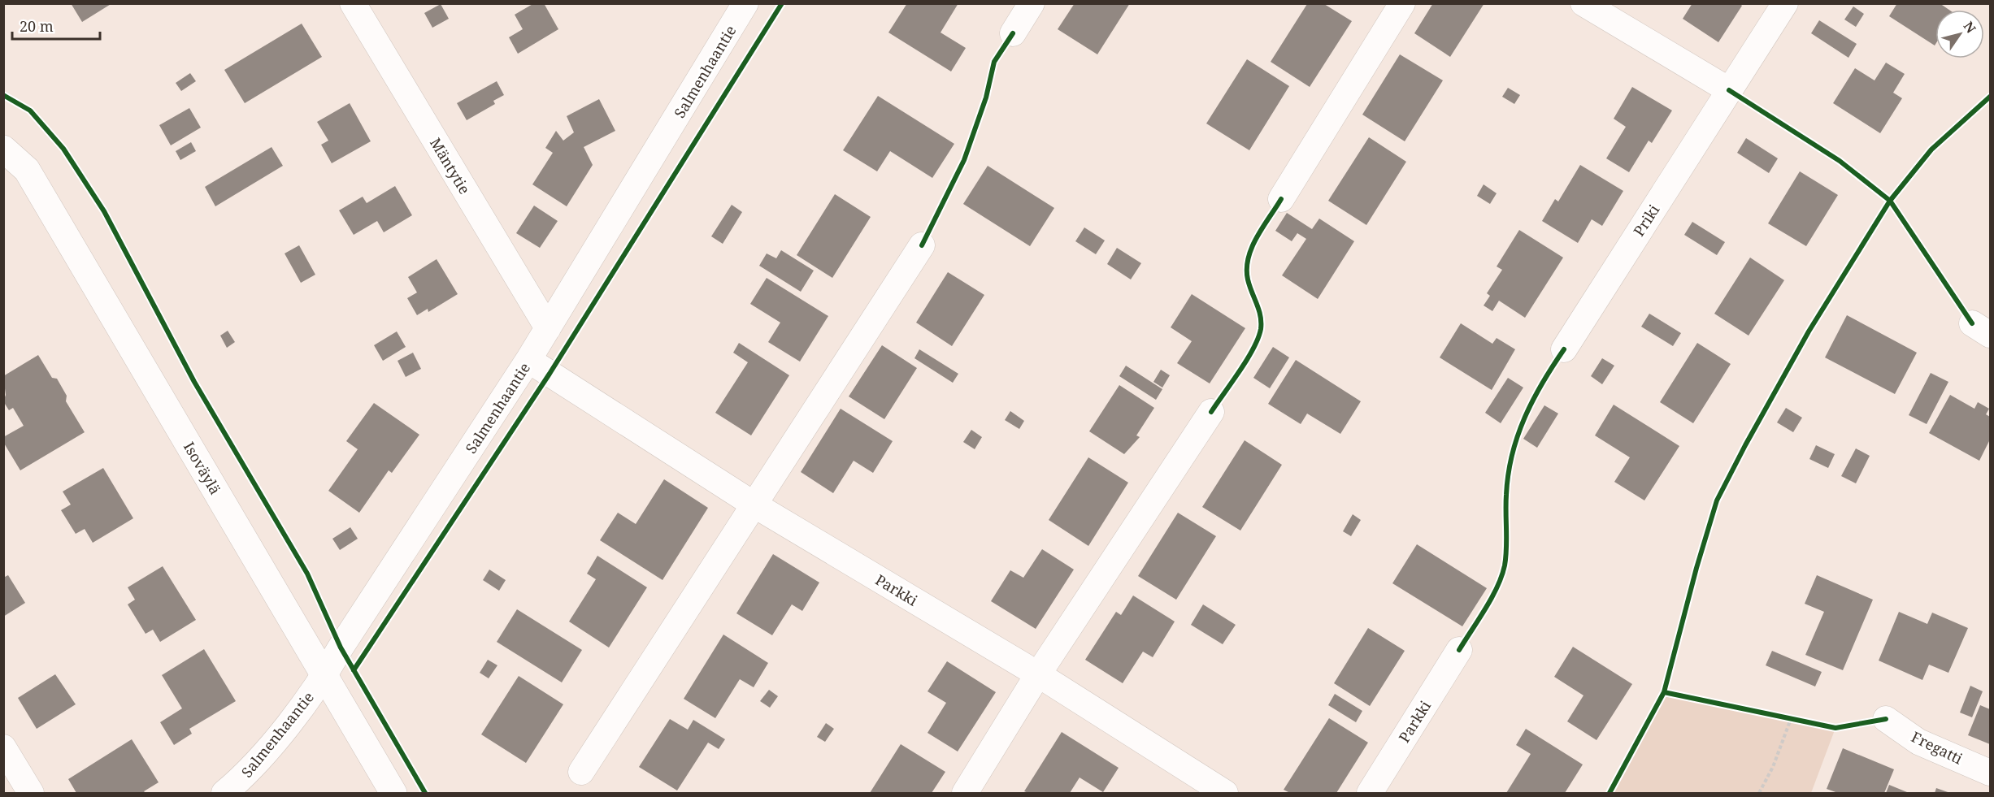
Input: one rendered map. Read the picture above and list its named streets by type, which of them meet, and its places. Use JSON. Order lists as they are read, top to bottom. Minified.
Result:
{"streets":{"street":["Salmenhaantie","Mäntytie","Priki","Isoväylä","Parkki","Fregatti"]},"crossings":[["Salmenhaantie","Mäntytie"],["Salmenhaantie","Isoväylä"],["Salmenhaantie","Parkki"]],"scale_bar":"20 m","north":"top right"}
